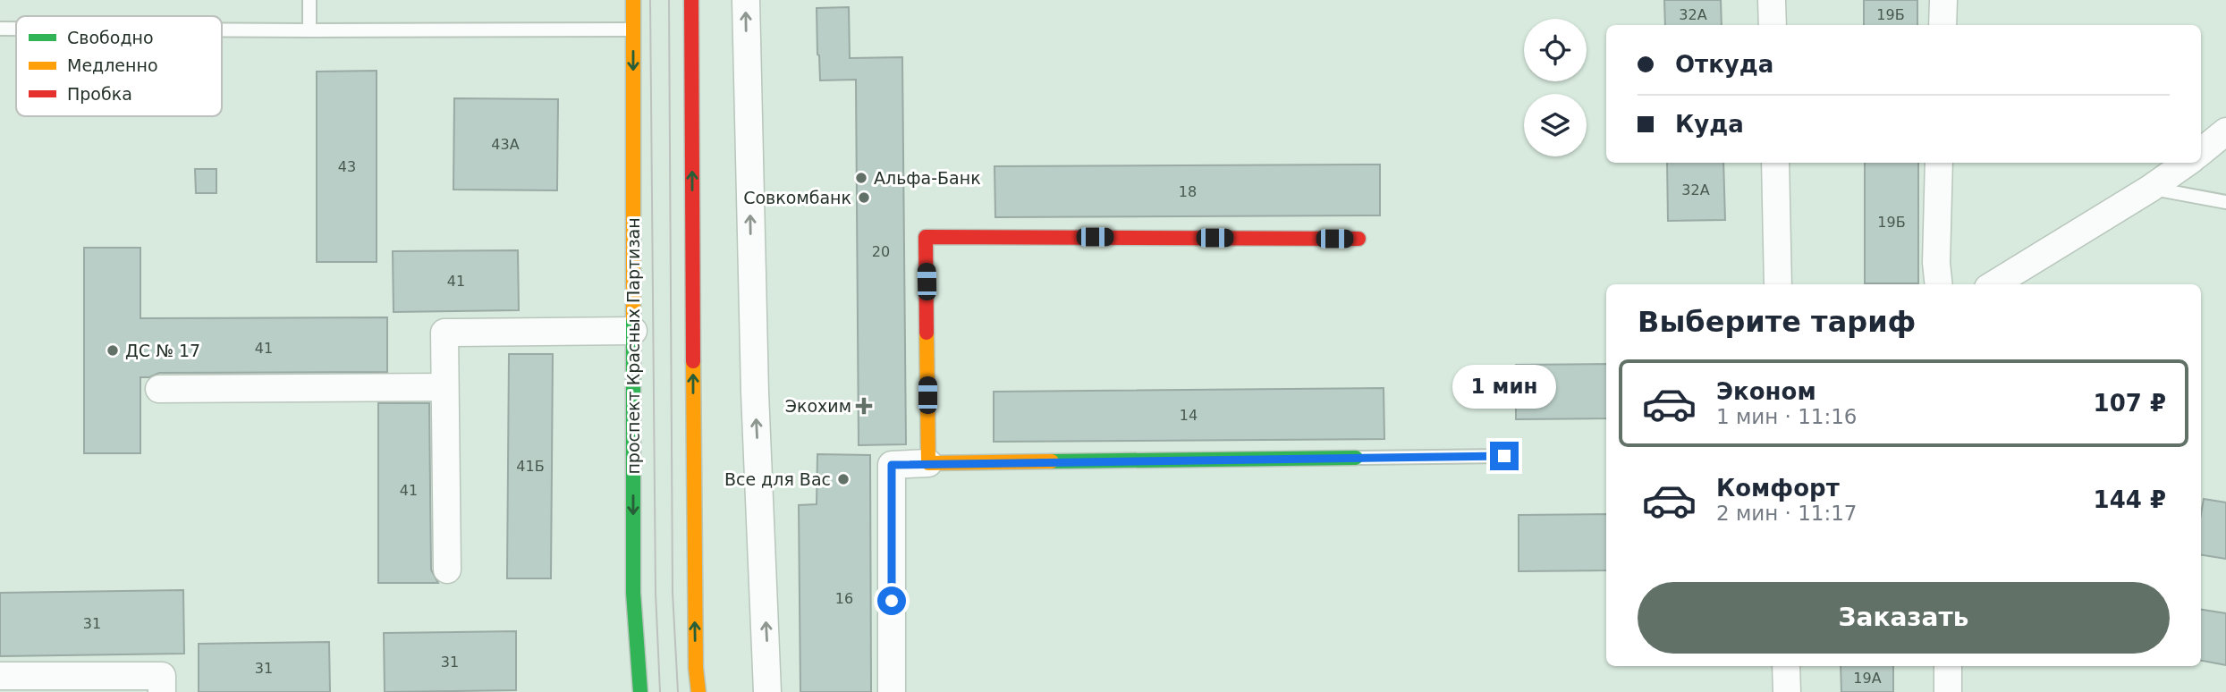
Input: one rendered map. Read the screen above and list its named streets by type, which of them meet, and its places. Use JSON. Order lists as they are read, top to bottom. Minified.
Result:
{"streets":{"main road":["проспект Красных Партизан"]},"places":{"other":["Альфа-Банк","Совкомбанк","ДС № 17","Все для Вас"],"health":["Экохим"]},"house_numbers":["32А","19Б","43А","43","32А","18","19Б","20","41","41","14","41Б","41","16","31","31","31","19А"],"legend":["Свободно","Медленно","Пробка"],"page":{"banner":["Откуда","Куда"],"heading":"Выберите тариф","list":[{"name":"Эконом","note":"1 мин · 11:16","value":"107 ₽"},{"name":"Комфорт","note":"2 мин · 11:17","value":"144 ₽"}],"bubble":"1 мин","buttons":"Заказать"}}
